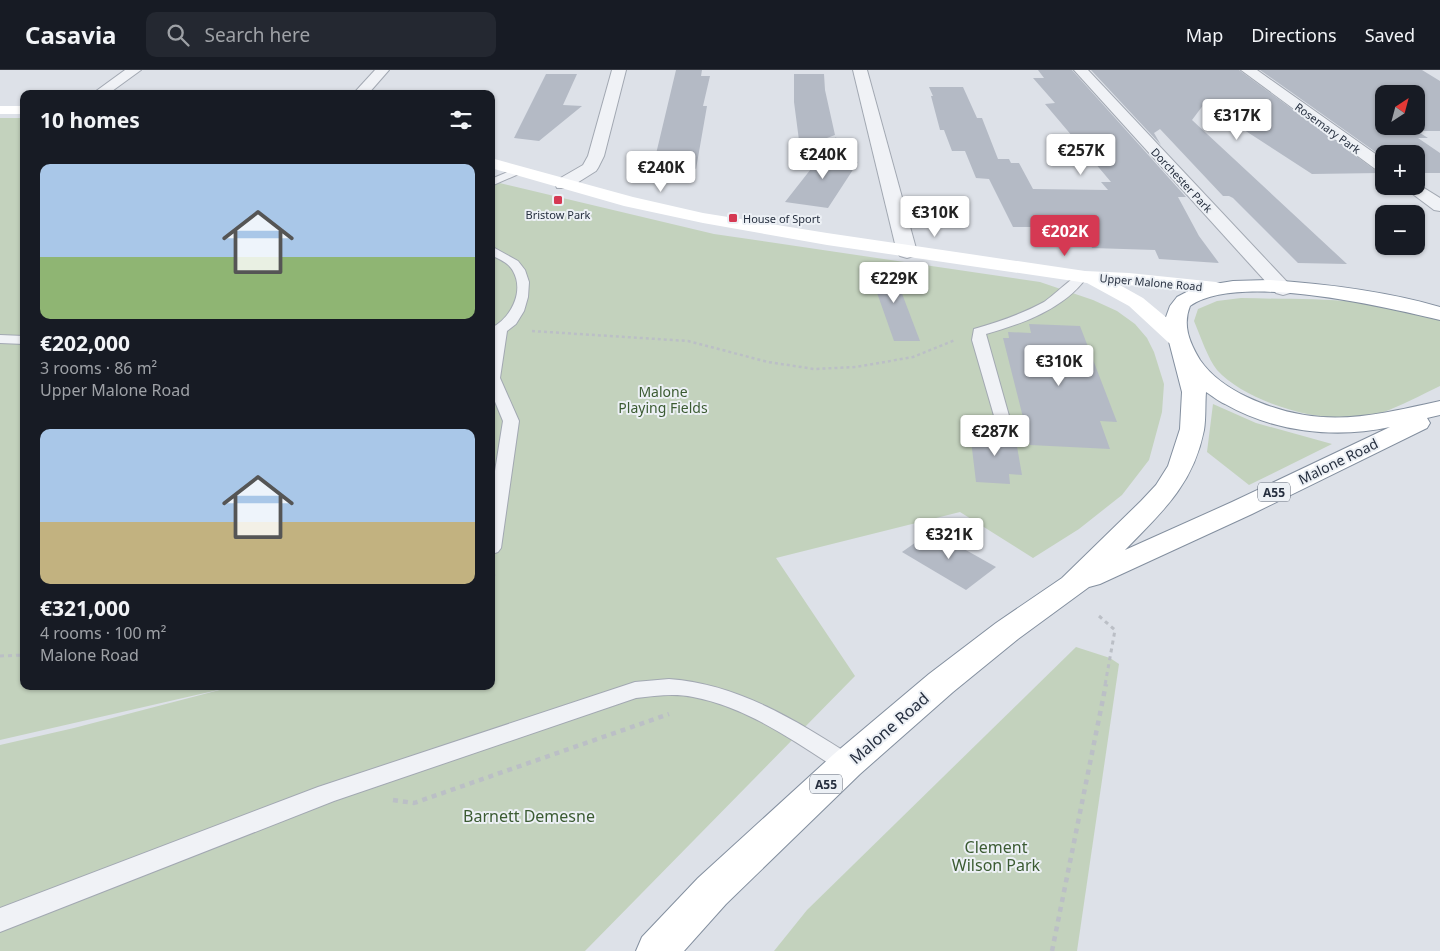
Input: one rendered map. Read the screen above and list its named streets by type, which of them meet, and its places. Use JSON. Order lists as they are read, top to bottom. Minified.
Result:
{"streets":{"main road":["Upper Malone Road","Malone Road","A55"],"street":["Rosemary Park","Dorchester Park"]},"crossings":[["Dorchester Park","A55"],["Upper Malone Road","Malone Road"],["Upper Malone Road","A55"],["Malone Road","A55"]],"parks":["Malone Playing Fields","Barnett Demesne","Clement Wilson Park"],"places":{"transit":["Bristow Park","House of Sport"]},"north":"top right","page":{"header":"Casavia","search":"Search here","nav":["Map","Directions","Saved"],"map_buttons":["+","−"],"heading":"10 homes","price":["€317K","€257K","€240K","€240K","€310K","€202K","€229K","€310K","€287K","€321K"],"list":[{"name":"€202,000","note":"3 rooms · 86 m² · Upper Malone Road"},{"name":"€321,000","note":"4 rooms · 100 m² · Malone Road"}]}}
